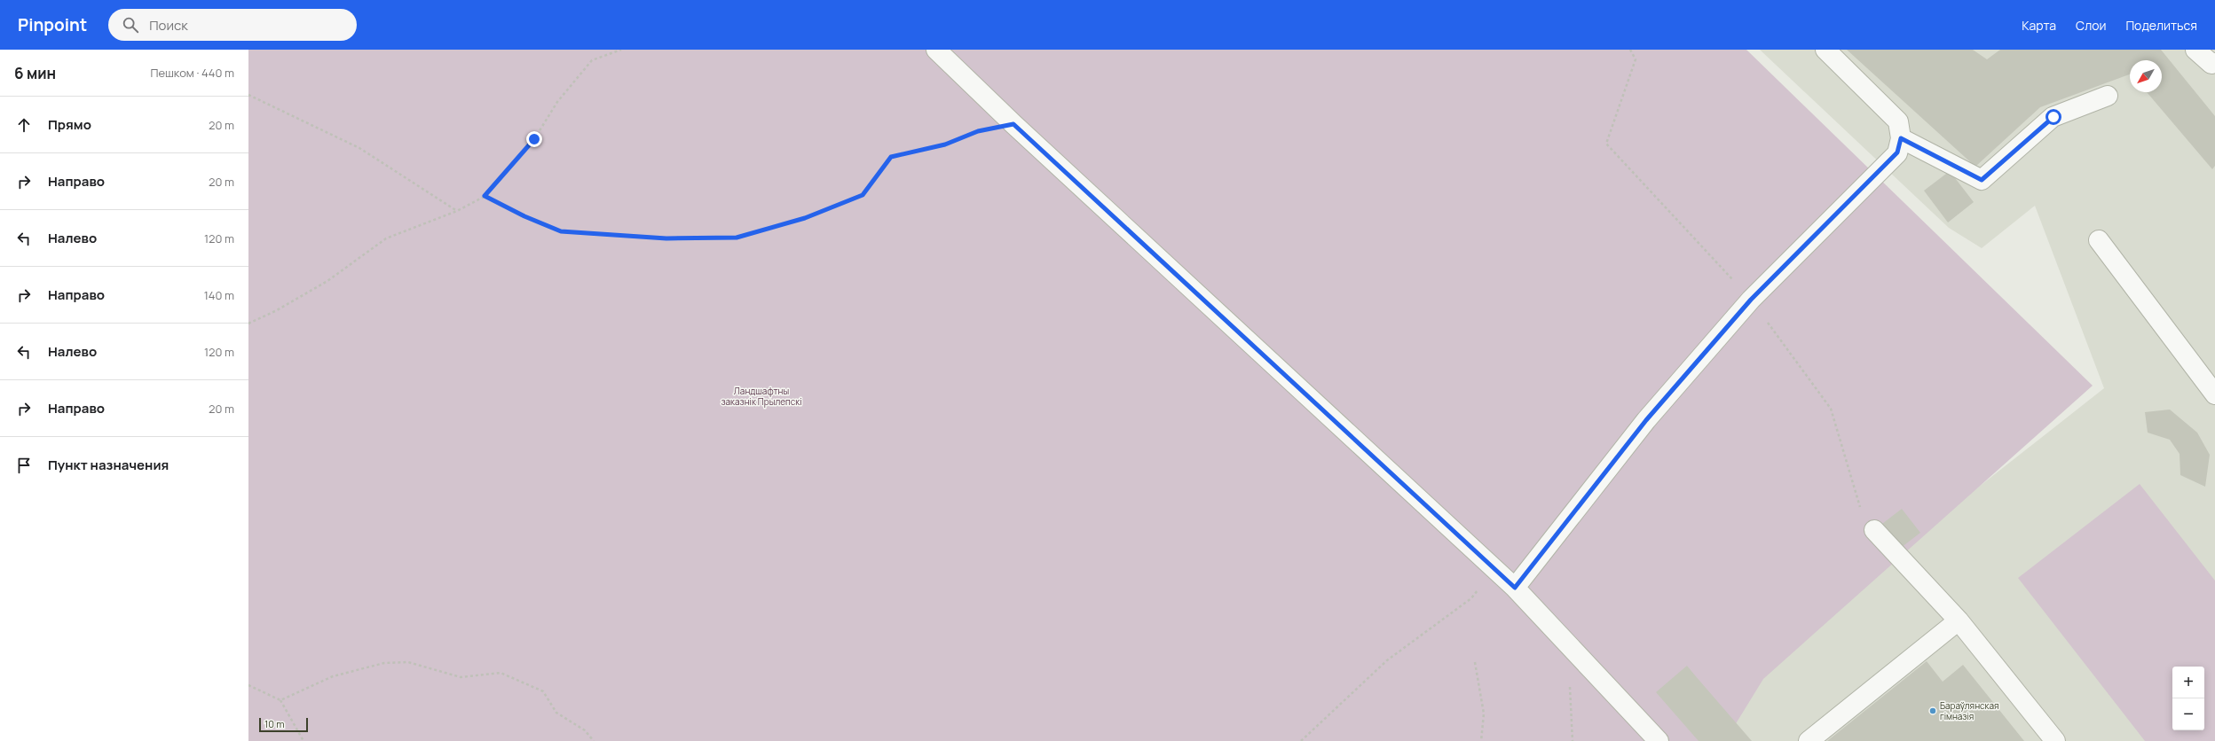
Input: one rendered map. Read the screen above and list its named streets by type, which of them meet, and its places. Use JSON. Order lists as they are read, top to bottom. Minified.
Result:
{"parks":["Ландшафтны заказнік Прылепскі"],"places":["Бараўлянская гімназія"],"scale_bar":"10 m","north":"bottom left","page":{"header":"Pinpoint","search":"Поиск","nav":["Карта","Слои","Поделиться"],"heading":["6 мин","Пешком · 440 m"],"list":[["Прямо","20 m"],["Направо","20 m"],["Налево","120 m"],["Направо","140 m"],["Налево","120 m"],["Направо","20 m"],"Пункт назначения"],"map_buttons":["+","−"],"scale":"10 m"}}
